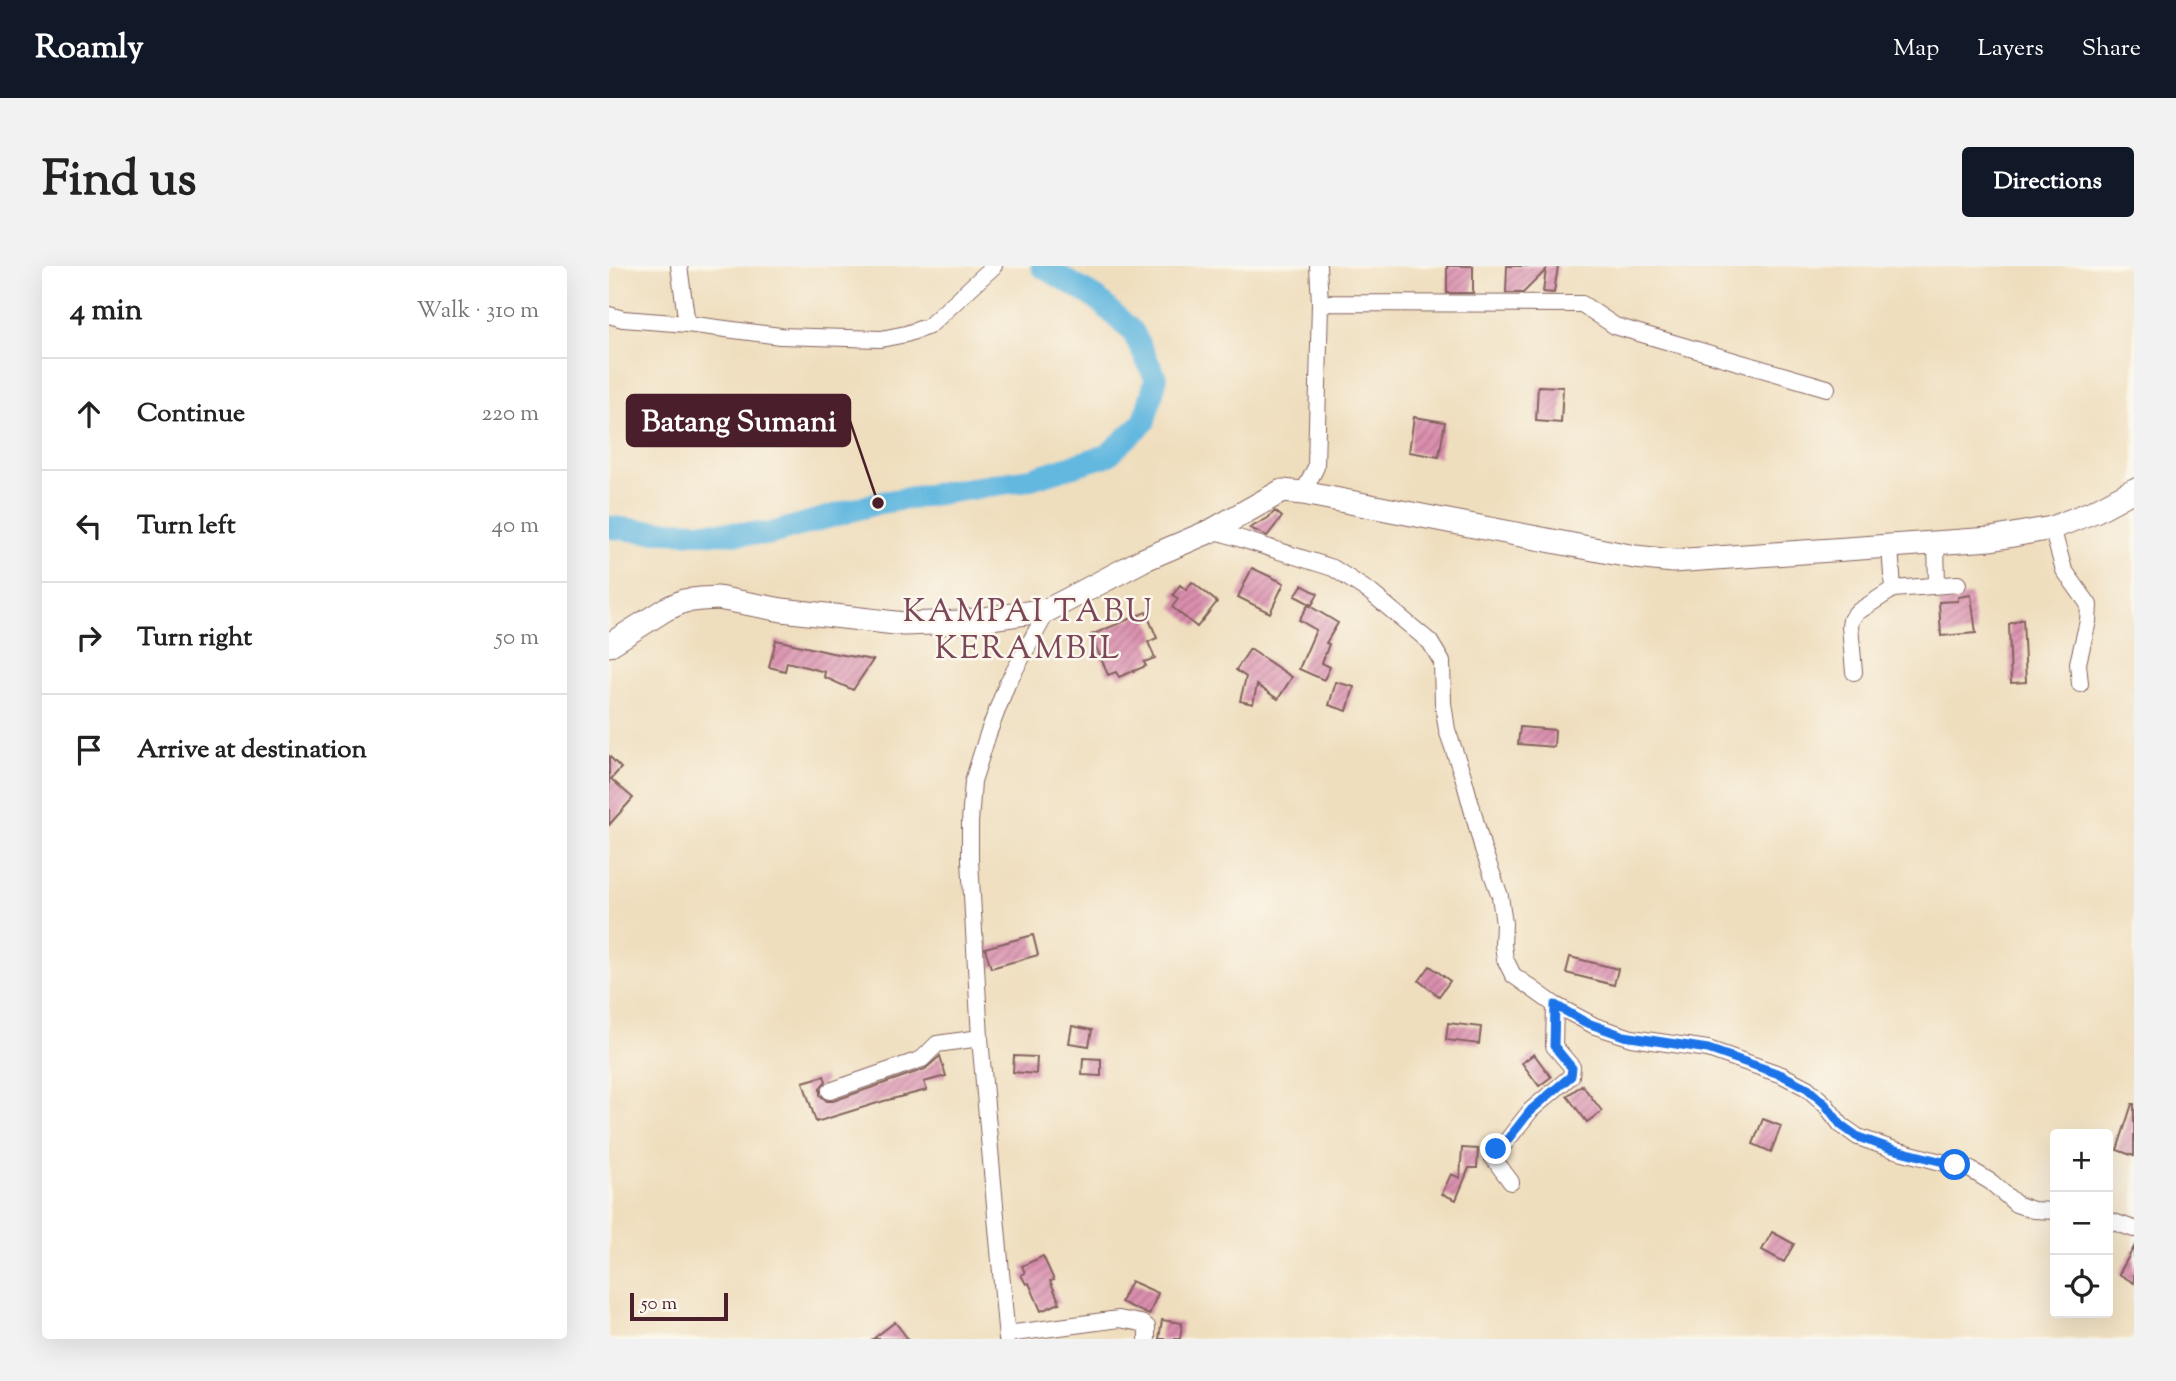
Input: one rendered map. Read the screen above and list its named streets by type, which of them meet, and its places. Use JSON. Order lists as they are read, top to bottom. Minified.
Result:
{"districts":["KAMPAI TABU KERAMBIL"],"places":["Batang Sumani"],"scale_bar":"50 m","page":{"header":"Roamly","nav":["Map","Layers","Share"],"title":"Find us","buttons":"Directions","heading":["4 min","Walk · 310 m"],"list":[["Continue","220 m"],["Turn left","40 m"],["Turn right","50 m"],"Arrive at destination"],"map_buttons":["+","−"],"scale":"50 m"}}
